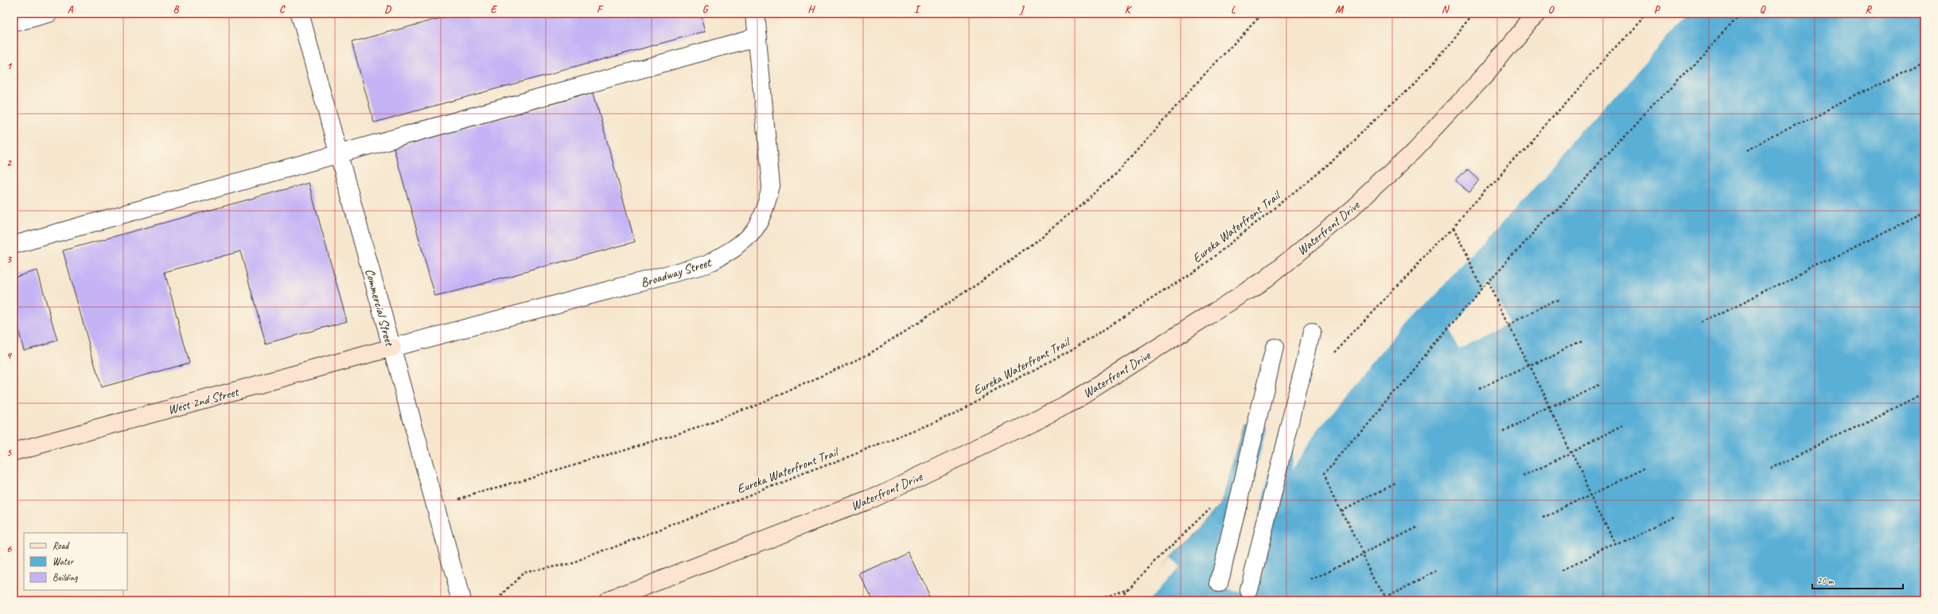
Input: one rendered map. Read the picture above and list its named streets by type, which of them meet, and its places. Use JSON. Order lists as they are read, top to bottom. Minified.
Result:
{"streets":{"street":["Waterfront Drive","Broadway Street","Commercial Street","West 2nd Street"],"path":["Eureka Waterfront Trail"]},"crossings":[["Broadway Street","Commercial Street"],["Broadway Street","West 2nd Street"],["Commercial Street","West 2nd Street"]],"legend":["Road","Water","Building"],"scale_bar":"20 m","grid":{"columns":["A","B","C","D","E","F","G","H","I","J","K","L","M","N","O","P","Q","R"],"rows":["1","2","3","4","5","6"]}}
